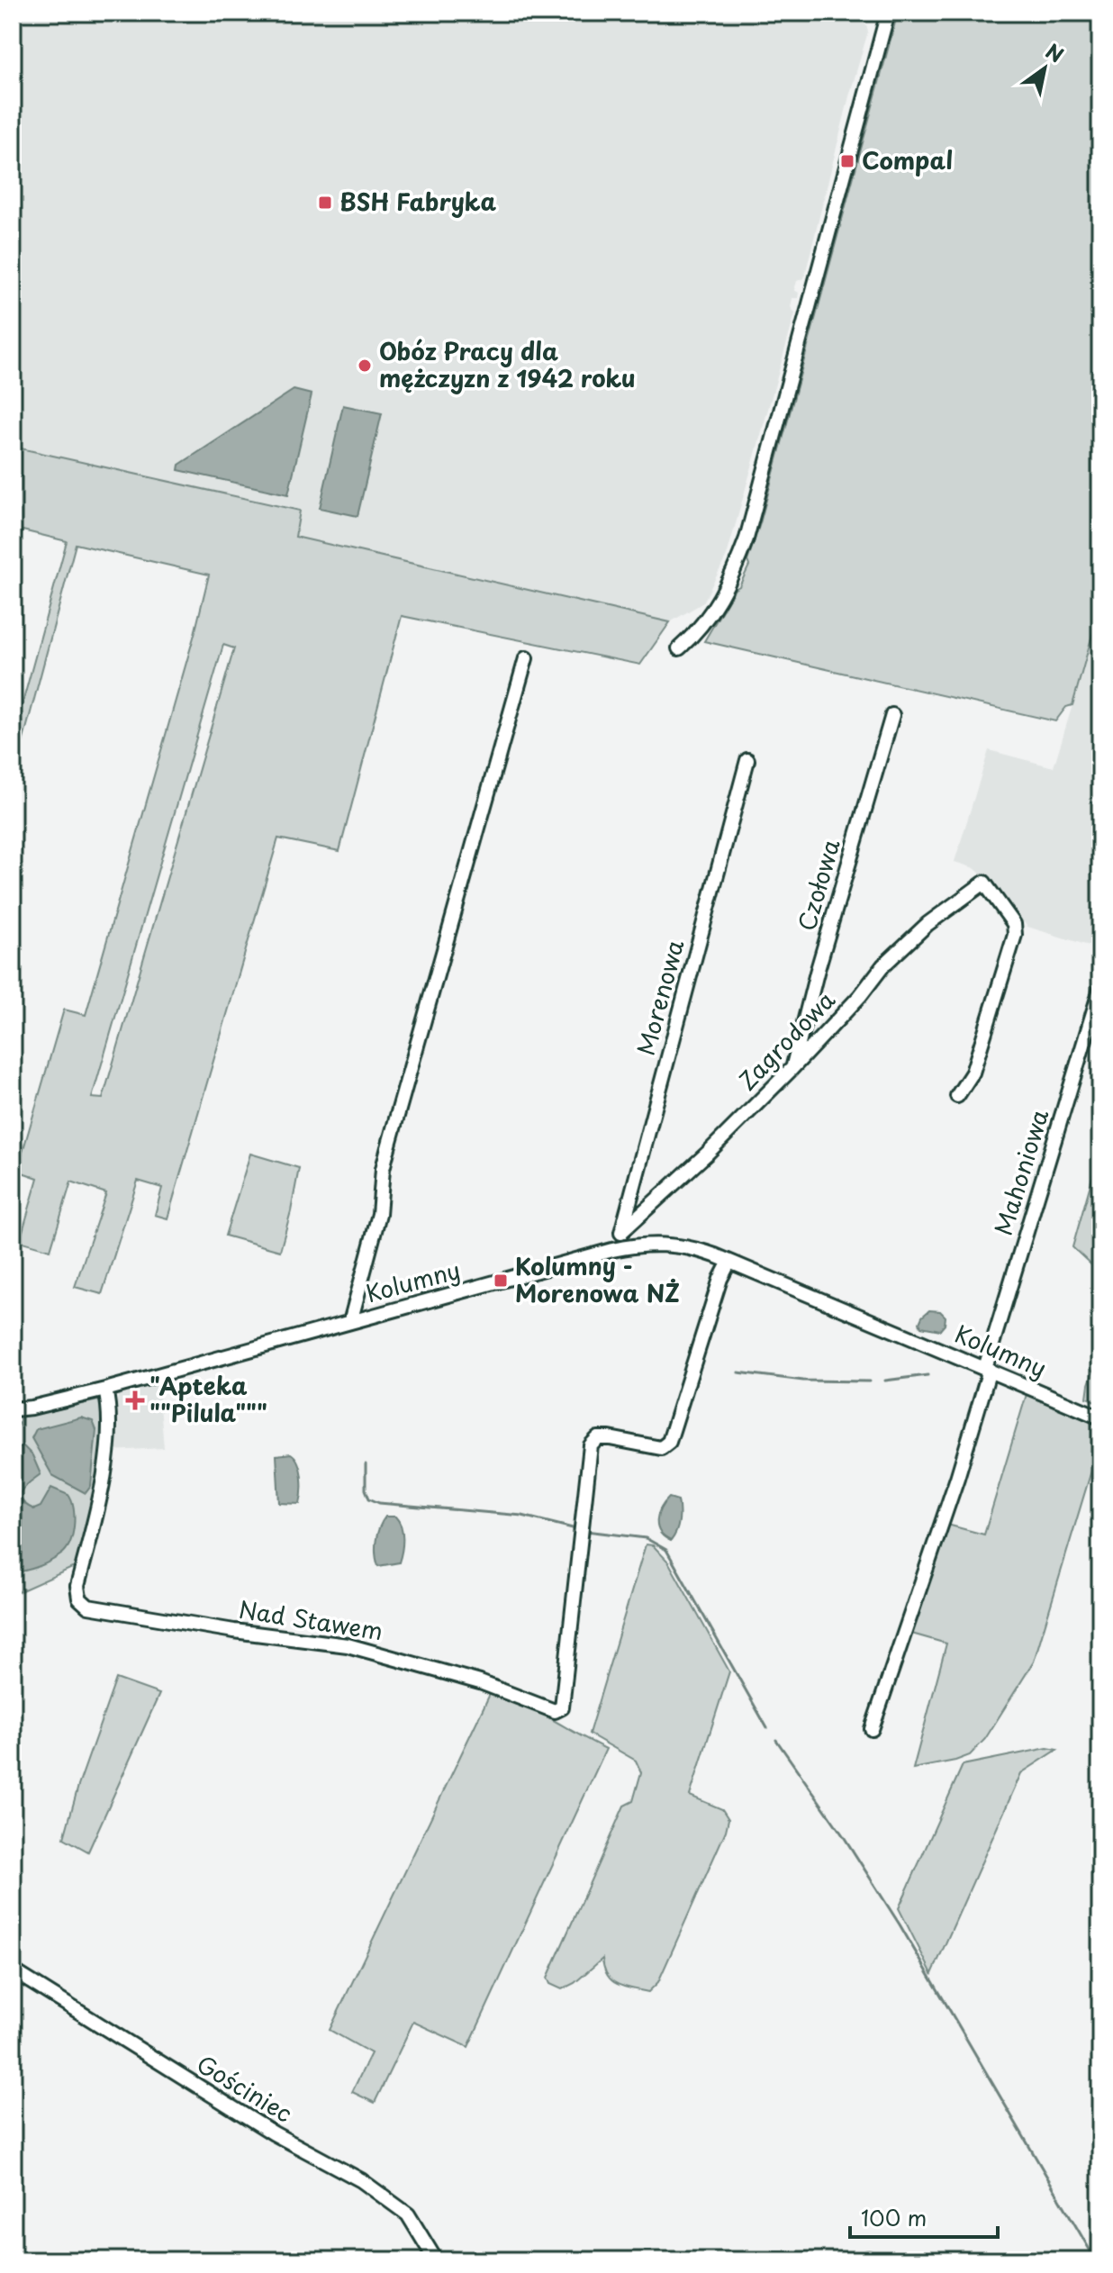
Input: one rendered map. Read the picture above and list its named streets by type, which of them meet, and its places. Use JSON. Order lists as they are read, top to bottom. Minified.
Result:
{"streets":{"street":["Czołowa","Morenowa","Zagrodowa","Mahoniowa","Kolumny","Nad Stawem","Gościniec"]},"crossings":[["Czołowa","Zagrodowa"],["Morenowa","Zagrodowa"],["Morenowa","Kolumny"],["Mahoniowa","Kolumny"],["Kolumny","Nad Stawem"]],"places":{"transit":["Compal","BSH Fabryka","Kolumny - Morenowa NŻ"],"other":["Obóz Pracy dla mężczyzn z 1942 roku"],"health":["\"Apteka \"\"Pilula\"\"\""]},"scale_bar":"100 m","north":"top right"}
